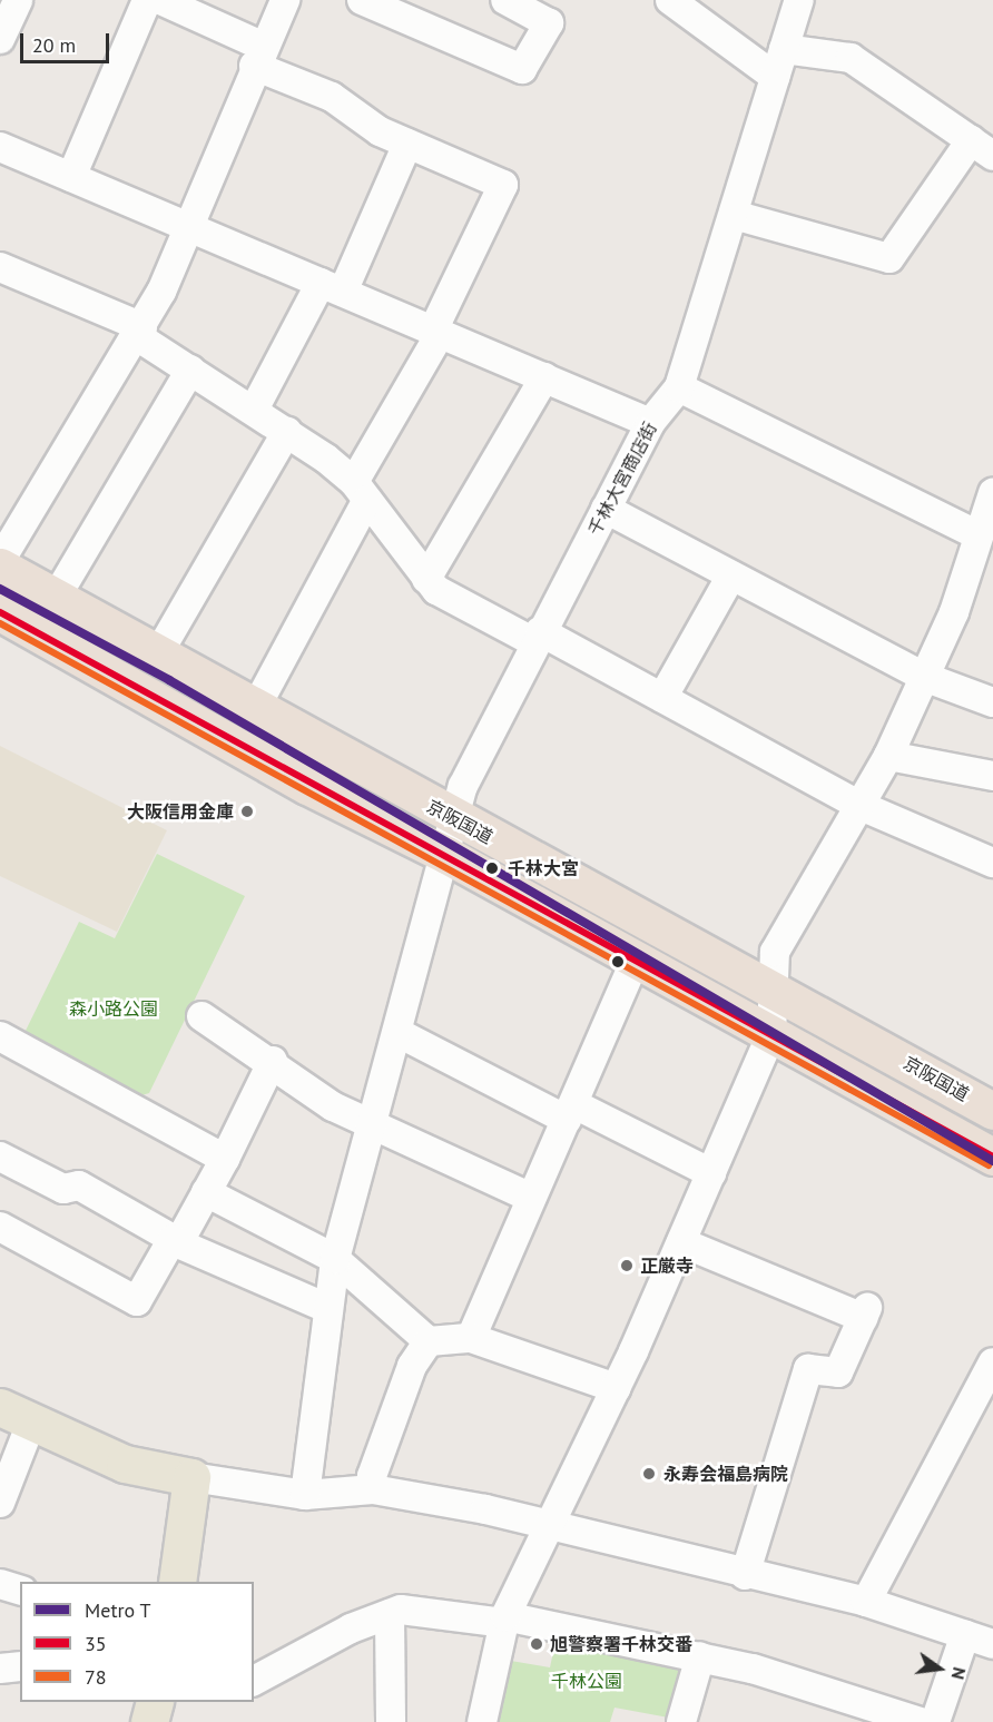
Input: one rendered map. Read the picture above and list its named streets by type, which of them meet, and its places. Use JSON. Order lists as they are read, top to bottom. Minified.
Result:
{"streets":{"highway":["京阪国道"],"street":["千林大宮商店街"]},"crossings":[["千林大宮商店街","京阪国道"]],"parks":["森小路公園","千林公園"],"places":["大阪信用金庫","千林大宮","正厳寺","永寿会福島病院","旭警察署千林交番"],"lines":["metro line T","transit line 35","transit line 78"],"legend":["Metro T","35","78"],"scale_bar":"20 m","north":"right"}
